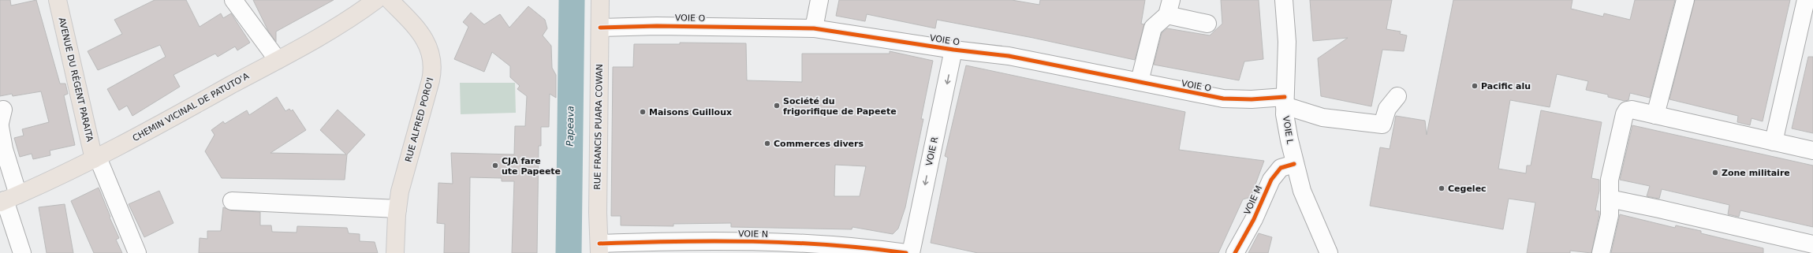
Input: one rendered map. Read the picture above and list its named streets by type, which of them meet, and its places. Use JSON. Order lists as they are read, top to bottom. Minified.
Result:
{"streets":{"main road":["AVENUE DU RÉGENT PARAITA","CHEMIN VICINAL DE PATUTO'A","RUE ALFRED PORO'I","RUE FRANCIS PUARA COWAN"],"street":["VOIE O","VOIE L","VOIE R","VOIE M","VOIE N"]},"crossings":[["VOIE O","RUE FRANCIS PUARA COWAN"],["VOIE O","VOIE L"],["VOIE O","VOIE R"],["AVENUE DU RÉGENT PARAITA","CHEMIN VICINAL DE PATUTO'A"],["RUE FRANCIS PUARA COWAN","VOIE N"],["VOIE L","VOIE M"]],"one_way":["VOIE R"],"water":["Papeava"],"places":["Pacific alu","Société du frigorifique de Papeete","Maisons Guilloux","Commerces divers","CJA fare ute Papeete","Zone militaire","Cegelec"]}
